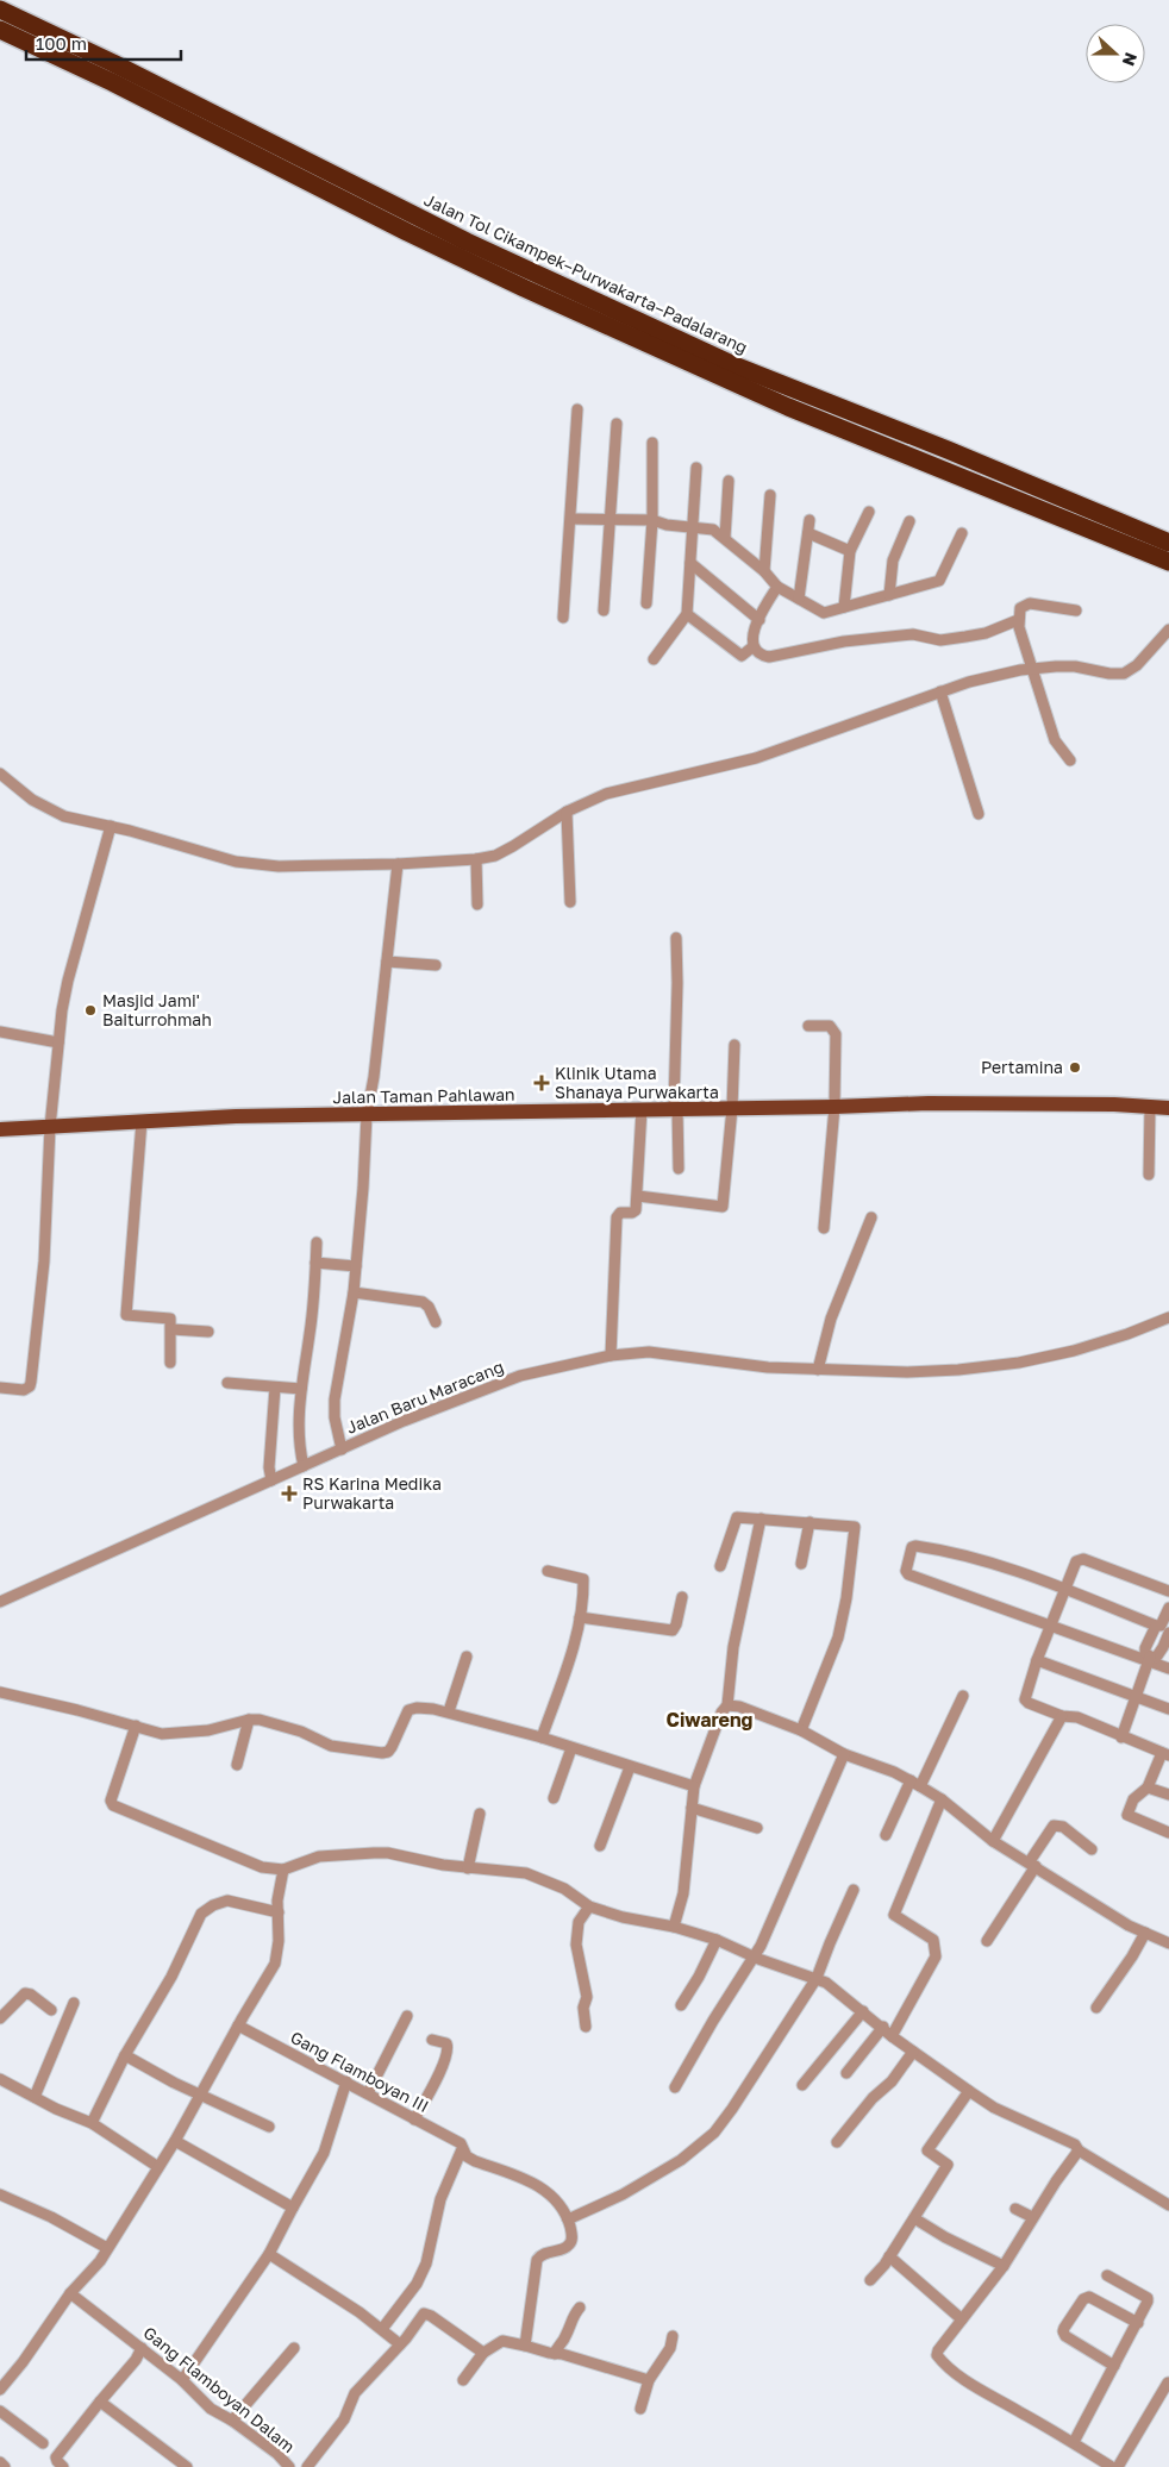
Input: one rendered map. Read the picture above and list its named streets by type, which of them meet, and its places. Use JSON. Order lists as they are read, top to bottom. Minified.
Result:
{"streets":{"highway":["Jalan Tol Cikampek–Purwakarta–Padalarang"],"main road":["Jalan Taman Pahlawan"],"street":["Jalan Baru Maracang","Gang Flamboyan III","Gang Flamboyan Dalam"]},"districts":["Ciwareng"],"places":{"other":["Masjid Jami' Baiturrohmah","Pertamina"],"health":["Klinik Utama Shanaya Purwakarta","RS Karina Medika Purwakarta"]},"scale_bar":"100 m","north":"right"}
